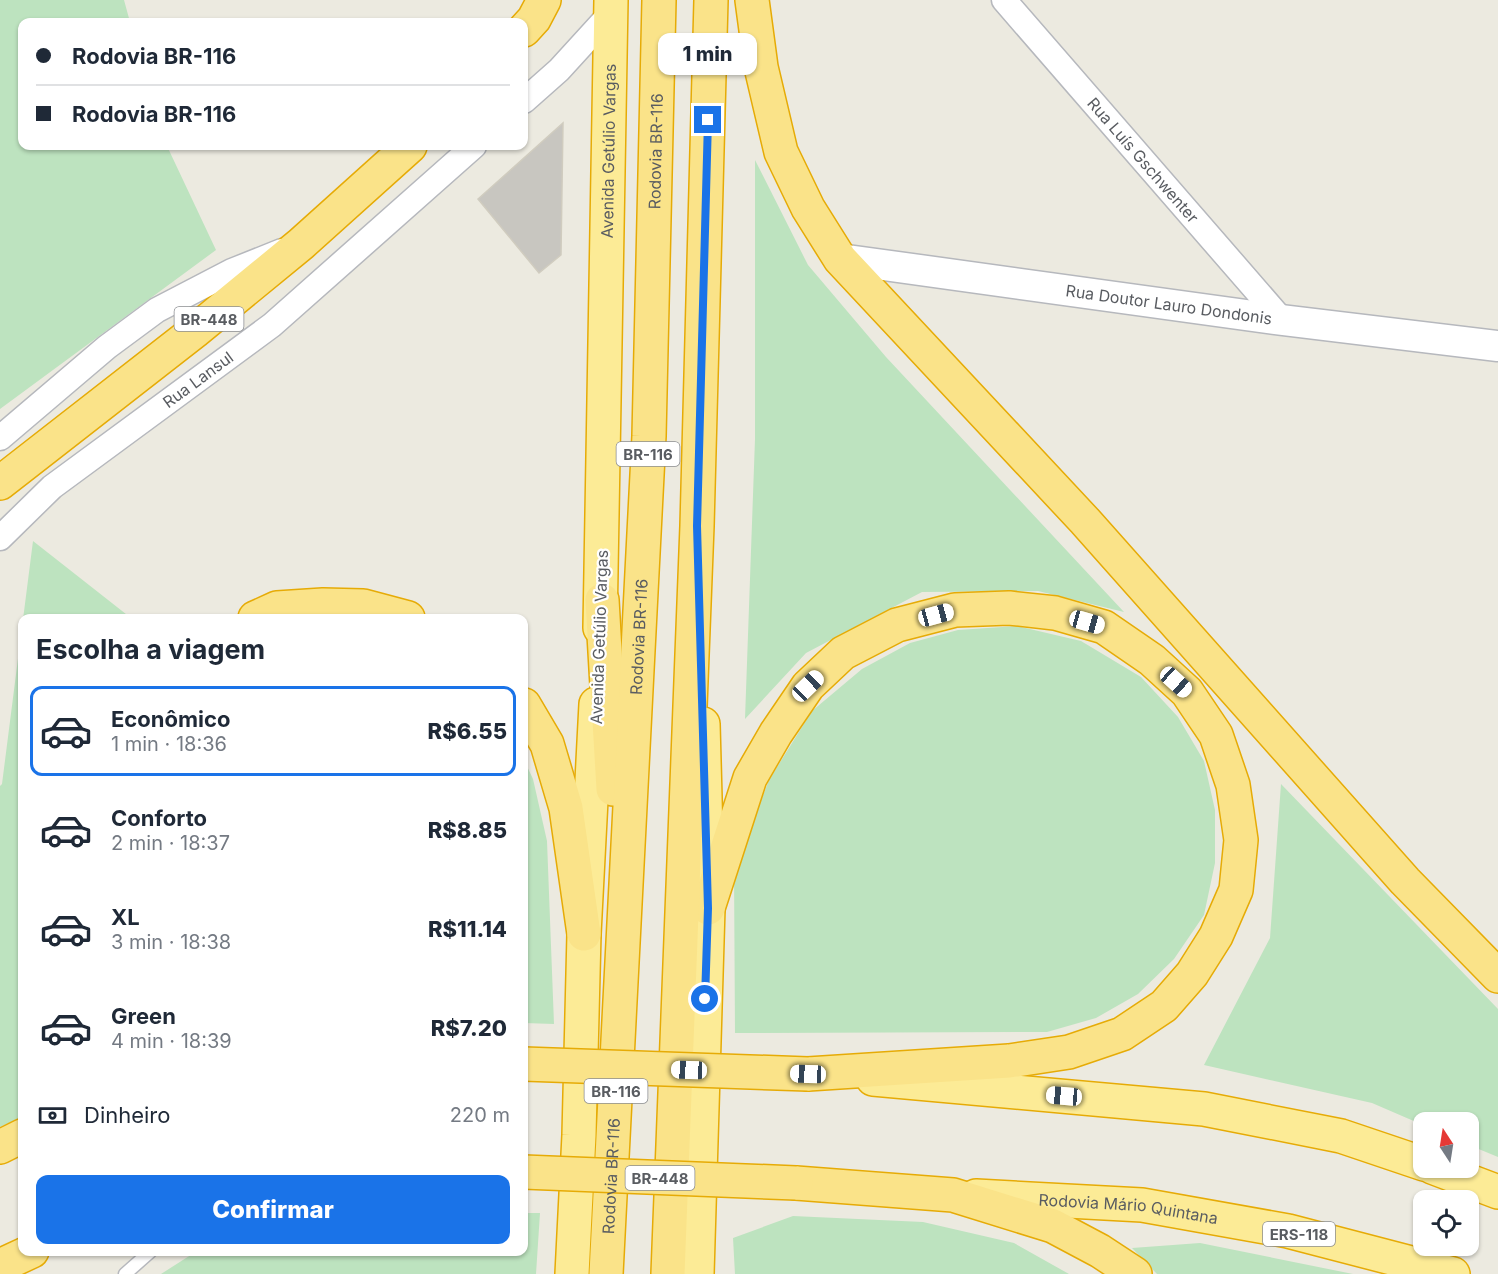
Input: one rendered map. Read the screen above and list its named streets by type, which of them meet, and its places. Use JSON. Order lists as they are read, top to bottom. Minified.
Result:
{"streets":{"highway":["Avenida Getúlio Vargas","Rodovia BR-116","BR-448","BR-116","Rodovia Mário Quintana","ERS-118"],"street":["Rua Luís Gschwenter","Rua Doutor Lauro Dondonis","Rua Lansul"]},"crossings":[["Avenida Getúlio Vargas","BR-116"],["Rodovia BR-116","BR-116"],["Rua Luís Gschwenter","Rua Doutor Lauro Dondonis"],["BR-448","Rodovia Mário Quintana"]],"north":"top","page":{"banner":["Rodovia BR-116","Rodovia BR-116"],"bubble":"1 min","heading":"Escolha a viagem","list":[{"name":"Econômico","note":"1 min · 18:36","value":"R$6.55"},{"name":"Conforto","note":"2 min · 18:37","value":"R$8.85"},{"name":"XL","note":"3 min · 18:38","value":"R$11.14"},{"name":"Green","note":"4 min · 18:39","value":"R$7.20"}],"pay":["Dinheiro","220 m"],"buttons":"Confirmar"}}
